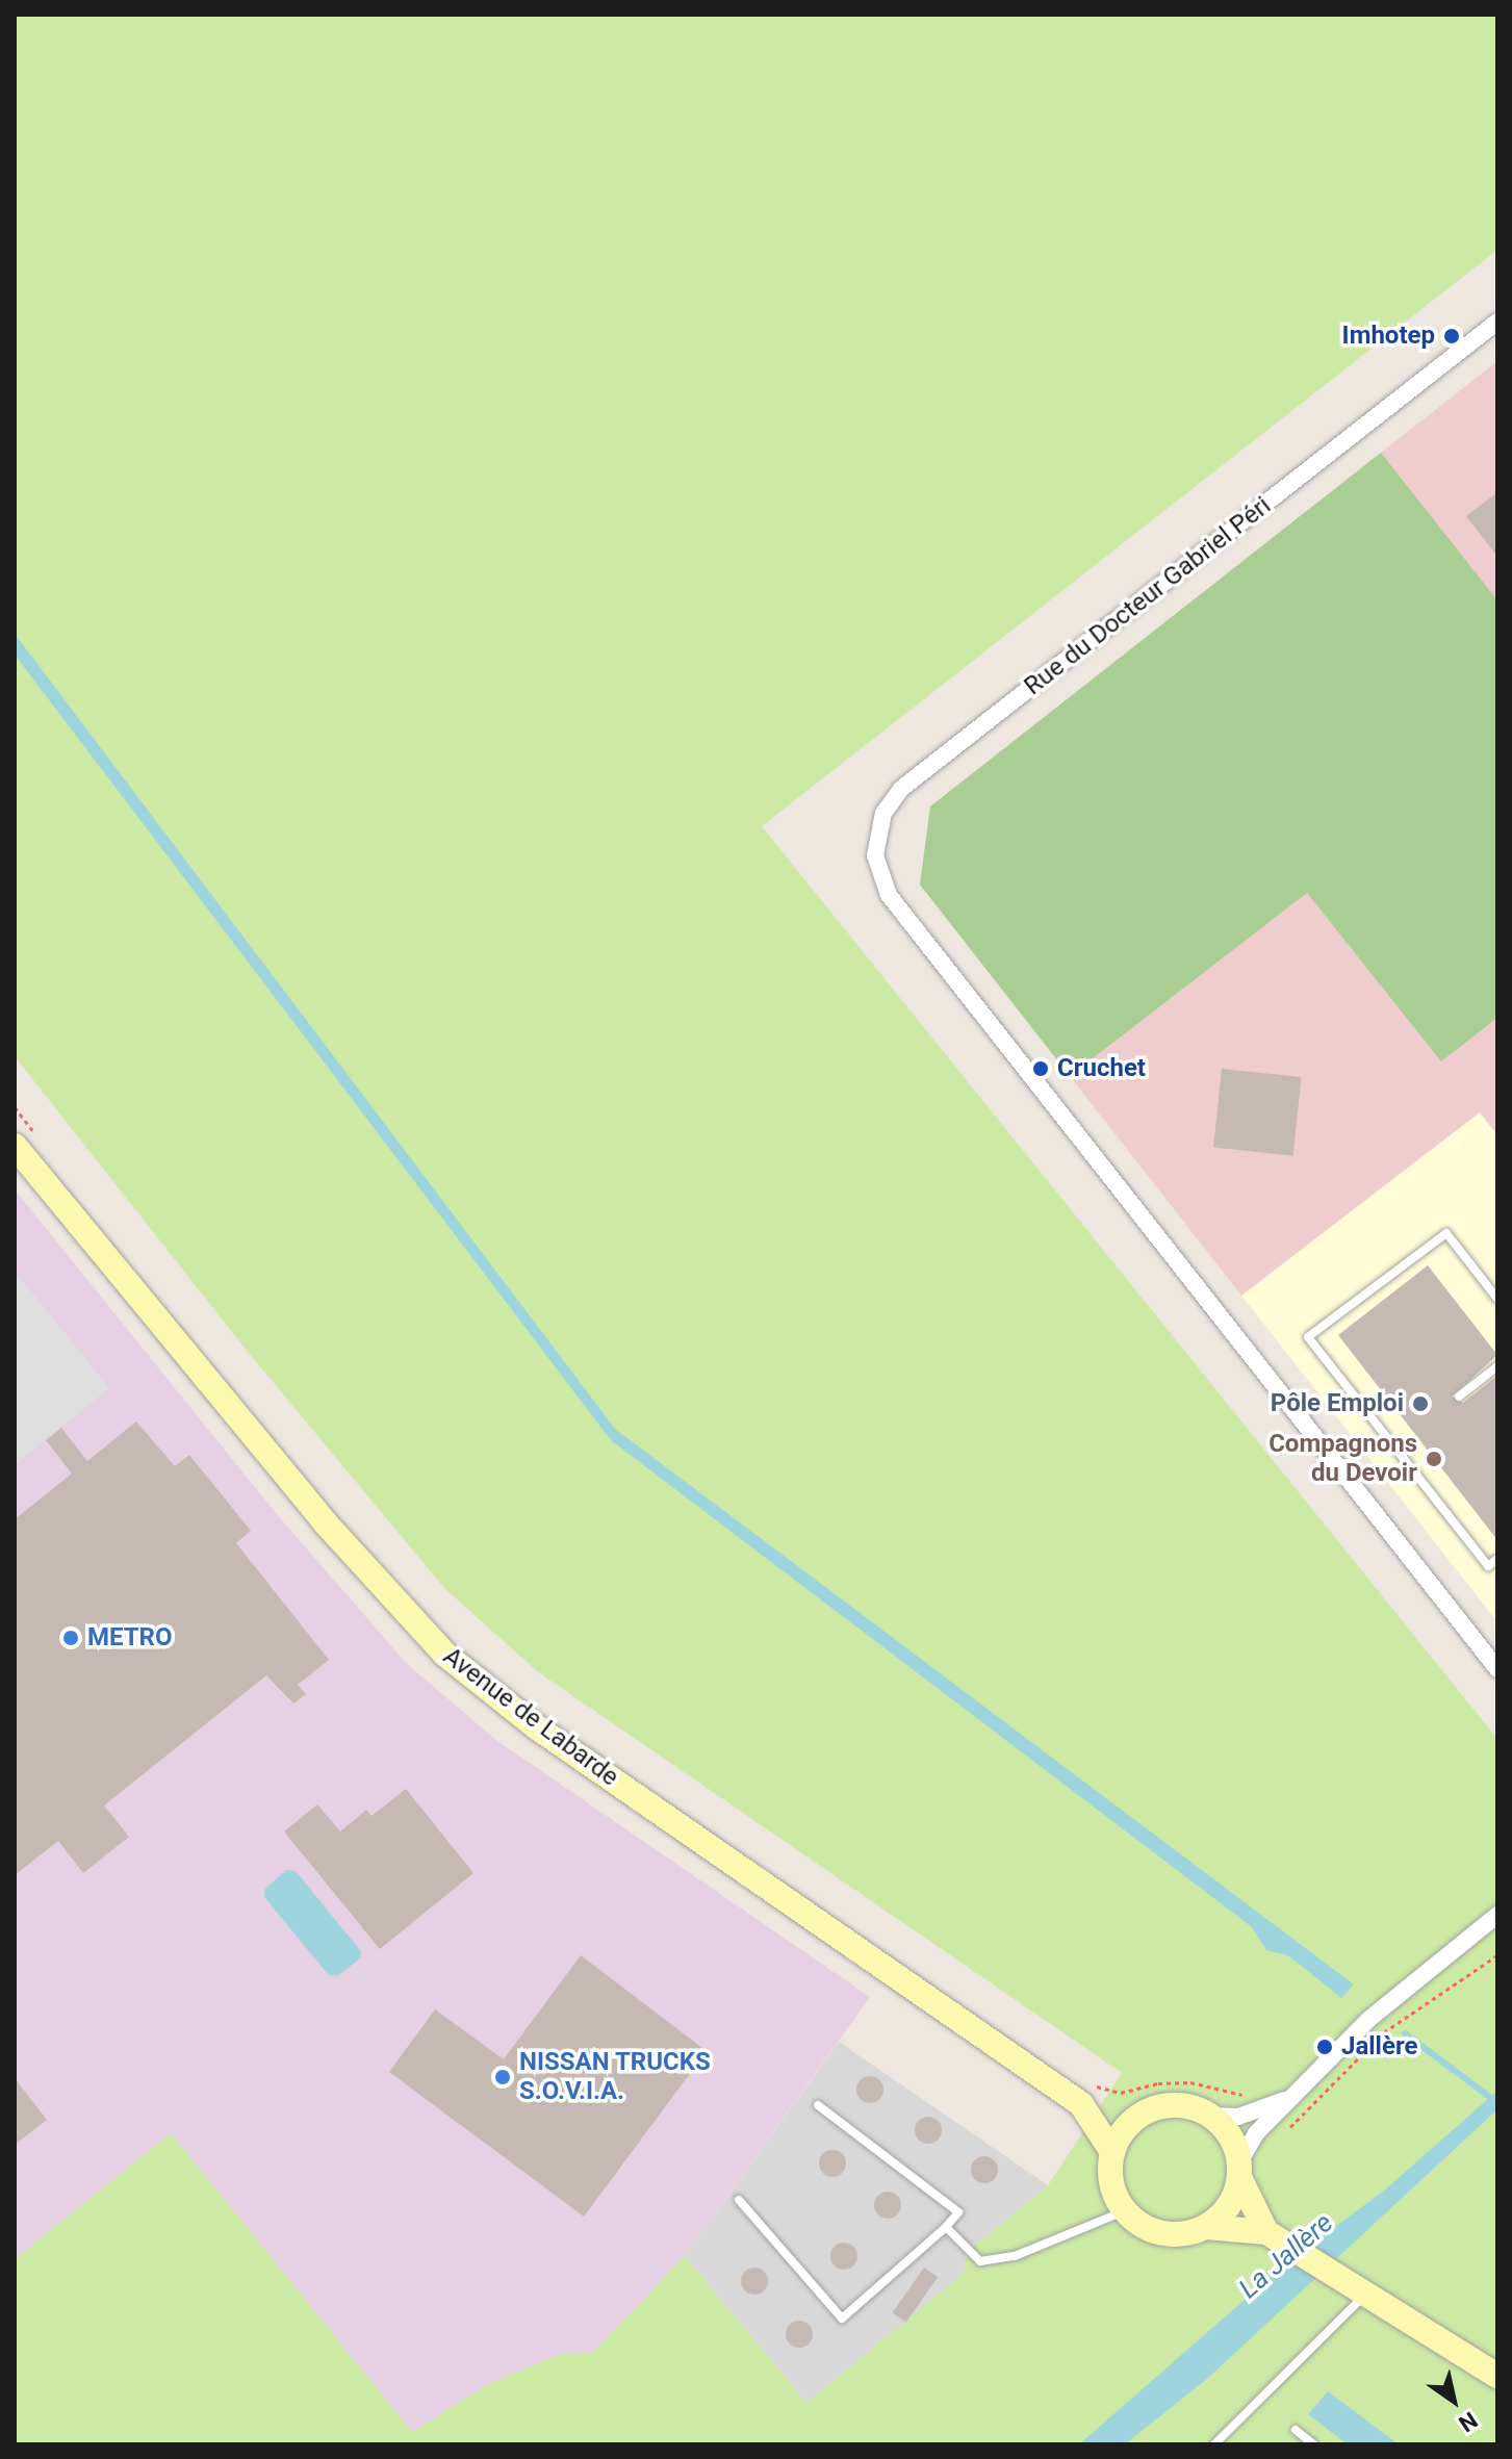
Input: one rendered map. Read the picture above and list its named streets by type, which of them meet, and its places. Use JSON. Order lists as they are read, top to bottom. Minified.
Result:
{"streets":{"main road":["Avenue de Labarde"],"street":["Rue du Docteur Gabriel Péri"]},"water":["La Jallère"],"places":["Imhotep","Cruchet","Pôle Emploi","Compagnons du Devoir","METRO","Jallère","NISSAN TRUCKS S.O.V.I.A."],"north":"bottom right"}
